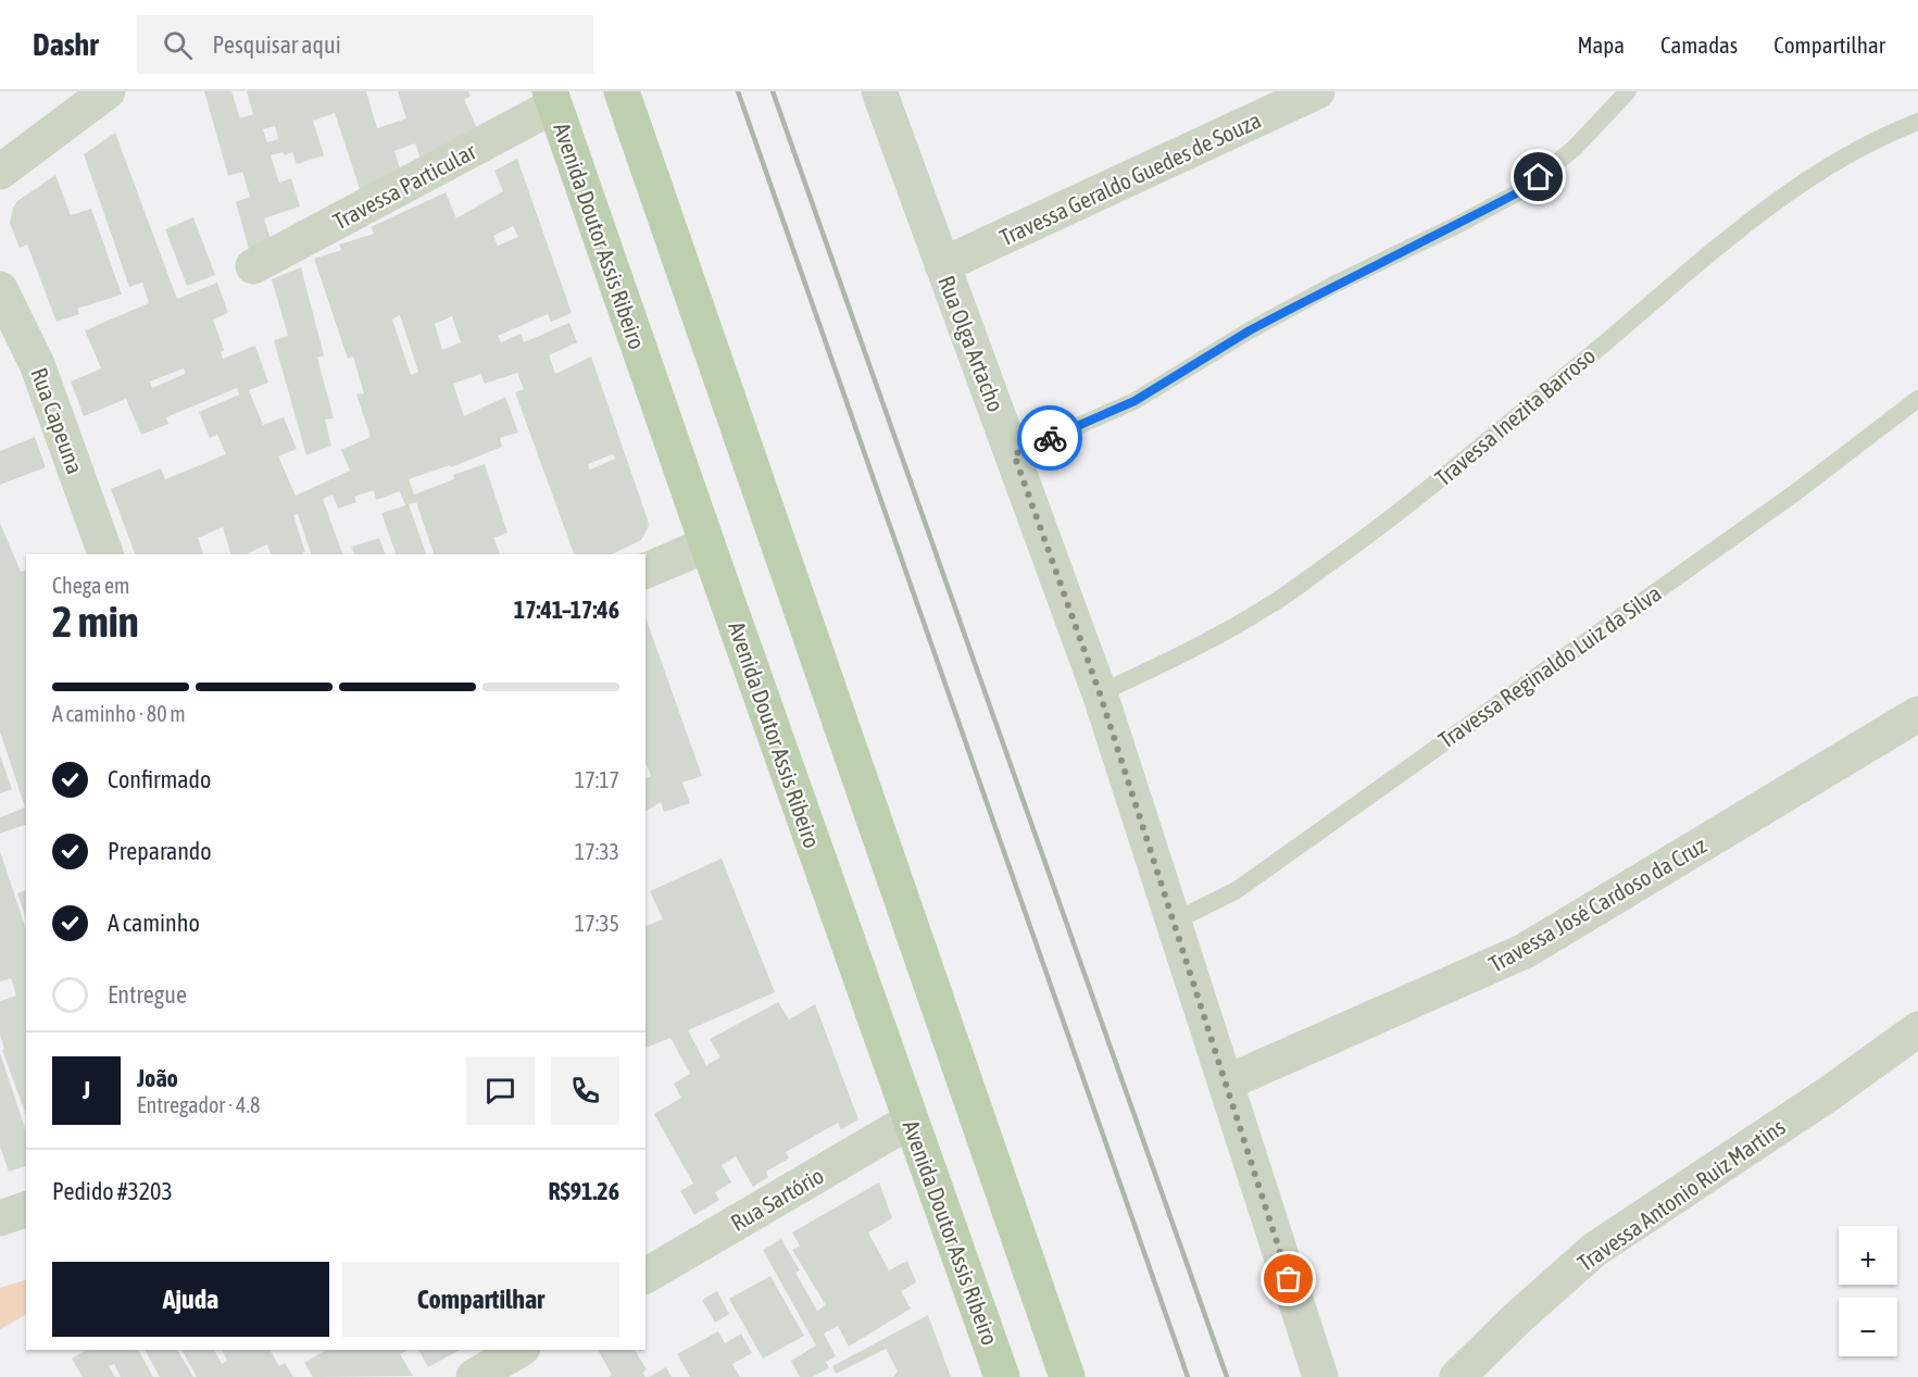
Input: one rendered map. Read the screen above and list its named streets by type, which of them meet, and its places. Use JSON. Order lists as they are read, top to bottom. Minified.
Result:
{"streets":{"main road":["Avenida Doutor Assis Ribeiro"],"street":["Travessa Geraldo Guedes de Souza","Travessa Particular","Rua Olga Artacho","Rua Capeuna","Travessa José Cardoso da Cruz","Travessa Antonio Ruiz Martins","Rua Sartório"],"lane":["Travessa Inezita Barroso","Travessa Reginaldo Luiz da Silva"]},"crossings":[["Travessa Geraldo Guedes de Souza","Rua Olga Artacho"],["Travessa Particular","Avenida Doutor Assis Ribeiro"],["Avenida Doutor Assis Ribeiro","Rua Sartório"],["Rua Olga Artacho","Travessa Inezita Barroso"],["Rua Olga Artacho","Travessa Reginaldo Luiz da Silva"],["Rua Olga Artacho","Travessa José Cardoso da Cruz"]],"page":{"header":"Dashr","search":"Pesquisar aqui","nav":["Mapa","Camadas","Compartilhar"],"heading":["2 min","Chega em","17:41–17:46"],"panel":["João","Entregador · 4.8","Pedido #3203","R$91.26"],"bar":"A caminho · 80 m","list":[["Confirmado","17:17"],["Preparando","17:33"],["A caminho","17:35"],"Entregue"],"round":"J","map_buttons":["+","−"],"buttons":["Ajuda","Compartilhar"]}}
